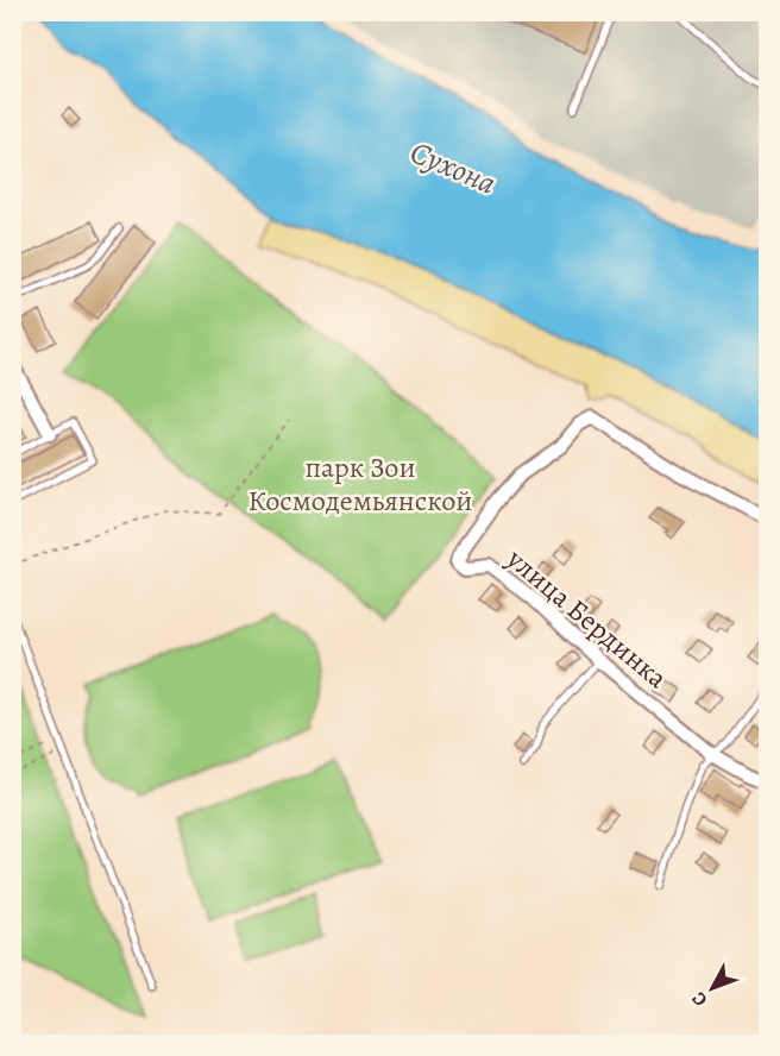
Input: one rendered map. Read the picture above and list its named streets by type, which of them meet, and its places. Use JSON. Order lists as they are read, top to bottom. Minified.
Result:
{"streets":{"street":["улица Бердинка"]},"water":["Сухона"],"parks":["парк Зои Космодемьянской"],"north":"bottom left"}
